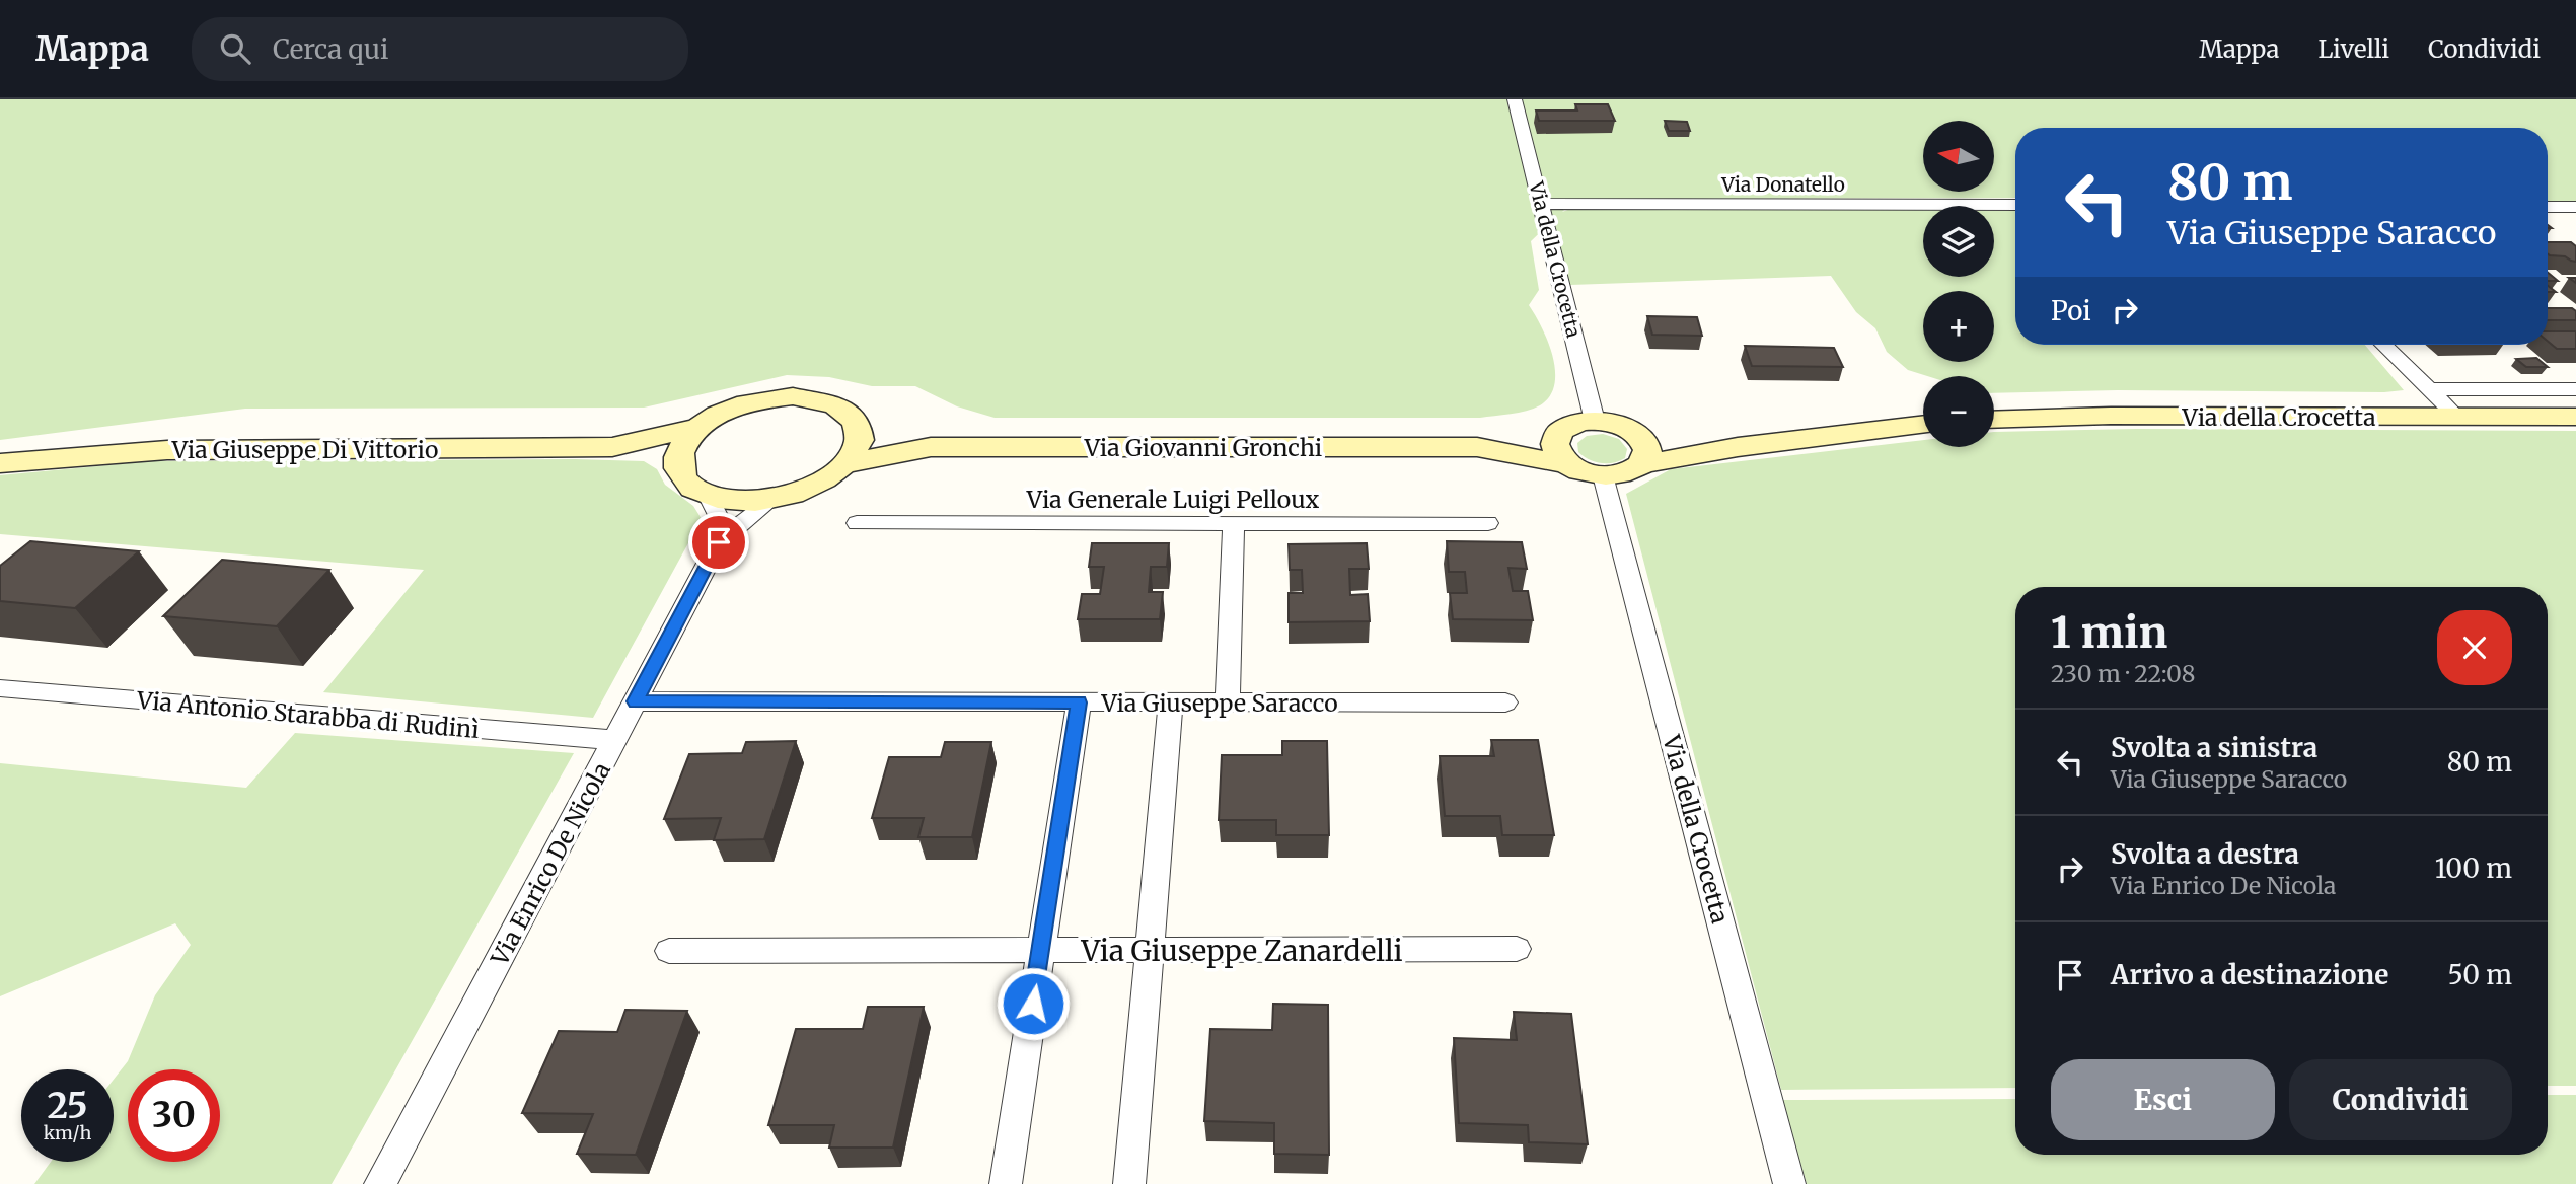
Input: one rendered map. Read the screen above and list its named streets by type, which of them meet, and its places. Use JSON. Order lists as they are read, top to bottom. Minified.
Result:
{"streets":{"street":["Via Donatello","Via della Crocetta","Via Giovanni Gronchi","Via Giuseppe Di Vittorio","Via Generale Luigi Pelloux","Via Giuseppe Saracco","Via Antonio Starabba di Rudinì","Via Enrico De Nicola","Via Giuseppe Zanardelli"]},"crossings":[["Via Donatello","Via della Crocetta"],["Via della Crocetta","Via Giovanni Gronchi"],["Via Giuseppe Saracco","Via Enrico De Nicola"],["Via Antonio Starabba di Rudinì","Via Enrico De Nicola"]],"north":"left","page":{"header":"Mappa","search":"Cerca qui","nav":["Mappa","Livelli","Condividi"],"map_buttons":["+","−"],"turn":["80 m","Via Giuseppe Saracco"],"then":"Poi","heading":["1 min","230 m · 22:08"],"list":[{"name":"Svolta a sinistra","note":"Via Giuseppe Saracco","value":"80 m"},{"name":"Svolta a destra","note":"Via Enrico De Nicola","value":"100 m"},{"name":"Arrivo a destinazione","value":"50 m"}],"buttons":["Esci","Condividi"],"speed":"25 km/h","limit":"30"}}
